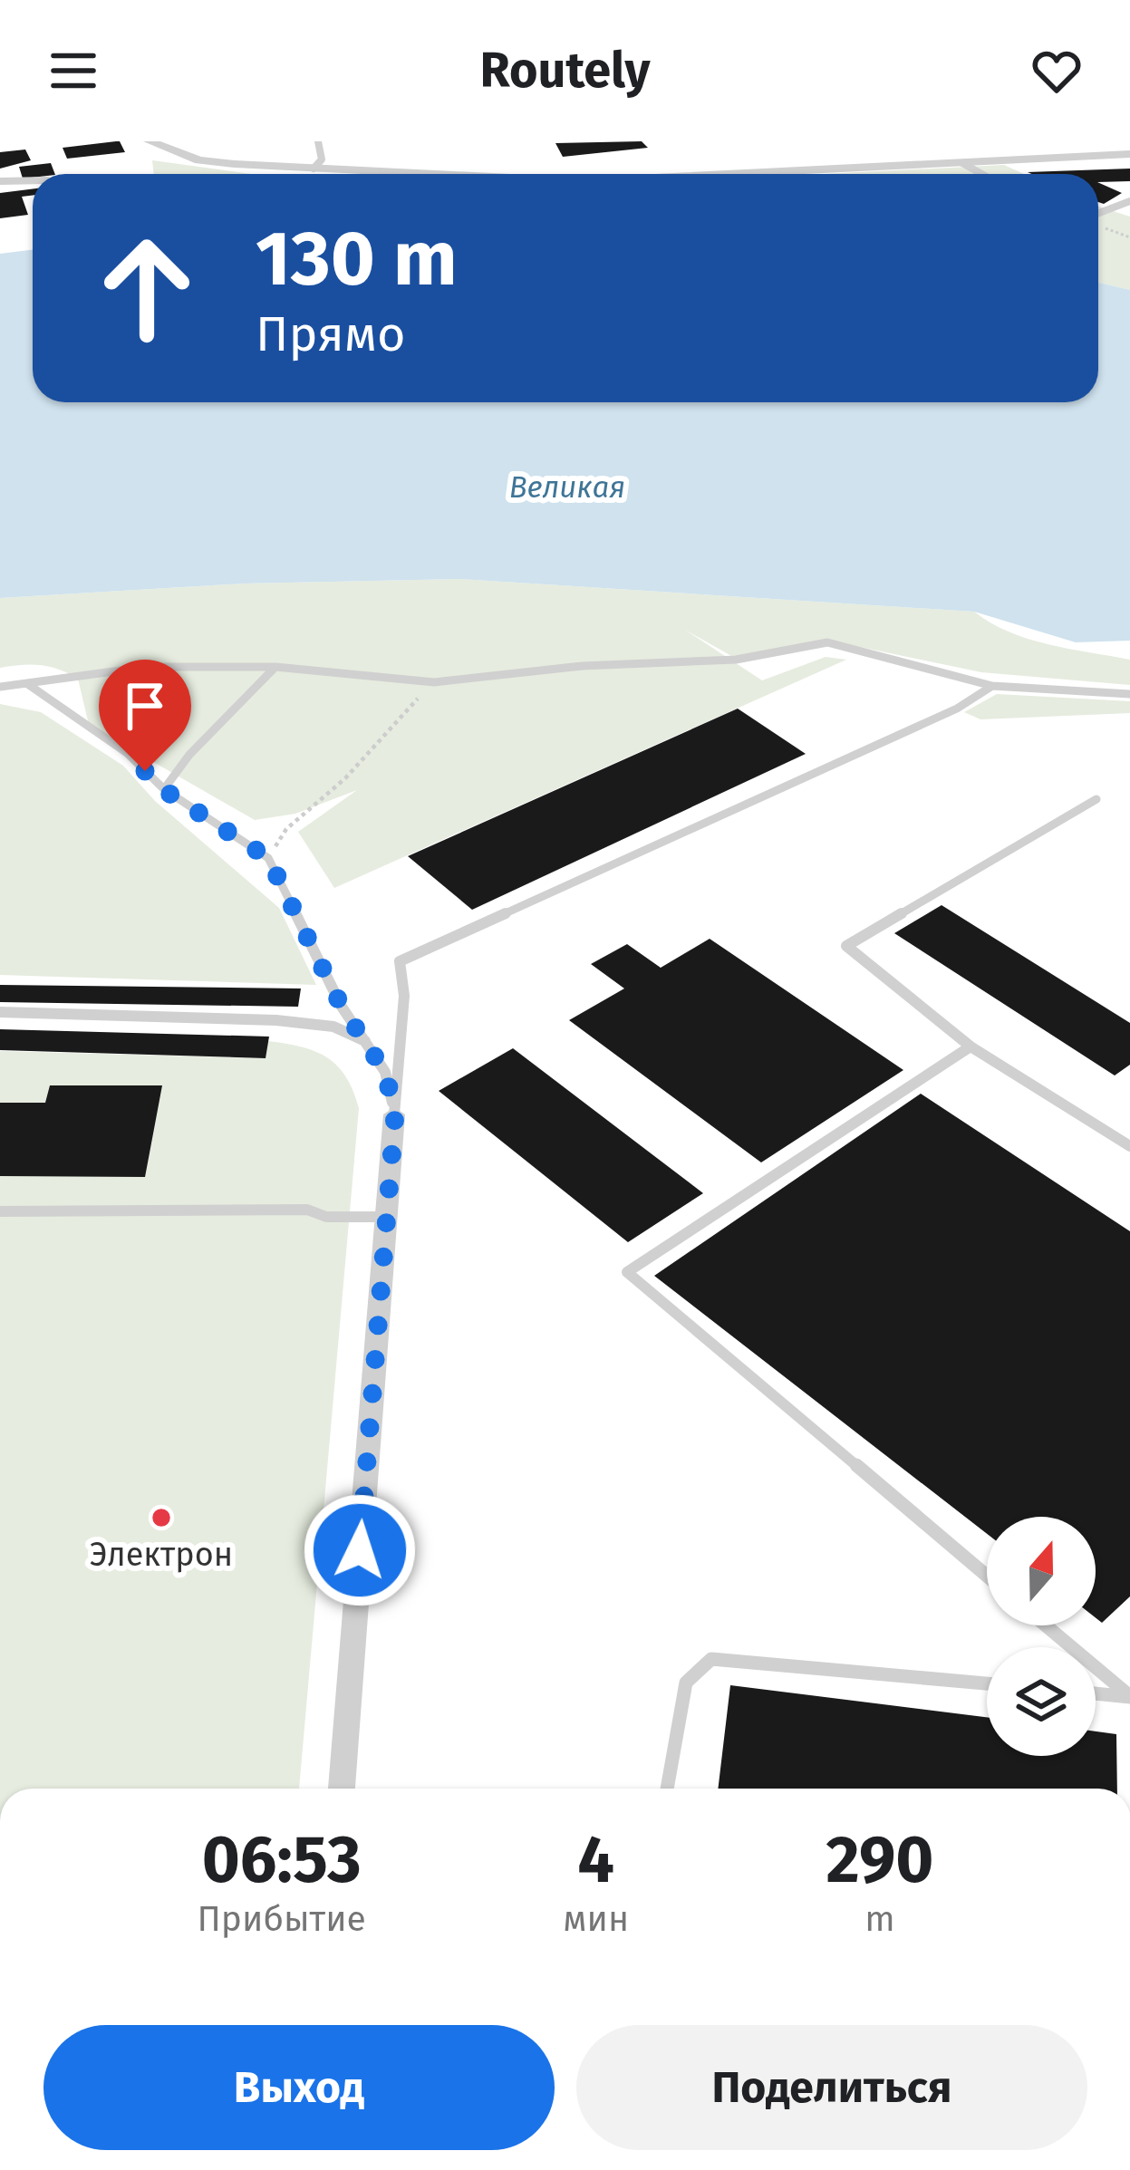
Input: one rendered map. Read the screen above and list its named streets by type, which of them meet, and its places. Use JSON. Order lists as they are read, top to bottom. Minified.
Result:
{"water":["Великая"],"places":["Электрон"],"north":"top","page":{"header":"Routely","turn":["130 m","Прямо"],"eta":["06:53","Прибытие","4","мин","290","m"],"buttons":["Выход","Поделиться"]}}
